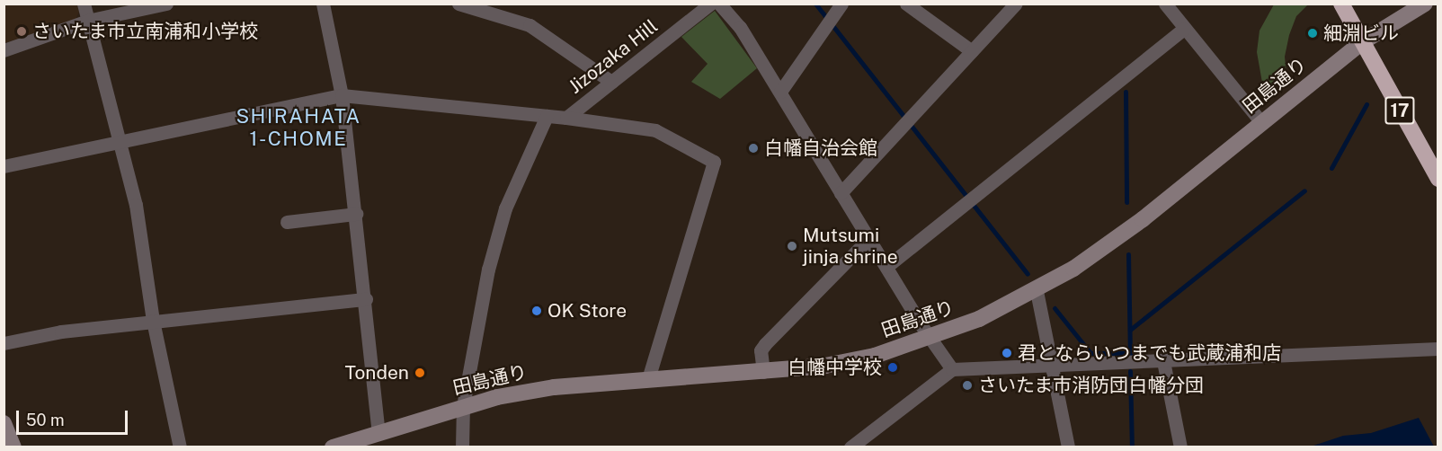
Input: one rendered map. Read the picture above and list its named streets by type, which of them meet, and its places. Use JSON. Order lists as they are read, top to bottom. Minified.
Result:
{"streets":{"highway":["17"],"main road":["田島通り"],"street":["Jizozaka Hill"]},"crossings":[["田島通り","17"]],"districts":["SHIRAHATA 1-CHOME"],"places":["さいたま市立南浦和小学校","細淵ビル","白幡自治会館","Mutsumi jinja shrine","OK Store","君とならいつまでも武蔵浦和店","白幡中学校","Tonden","さいたま市消防団白幡分団"],"scale_bar":"50 m"}
